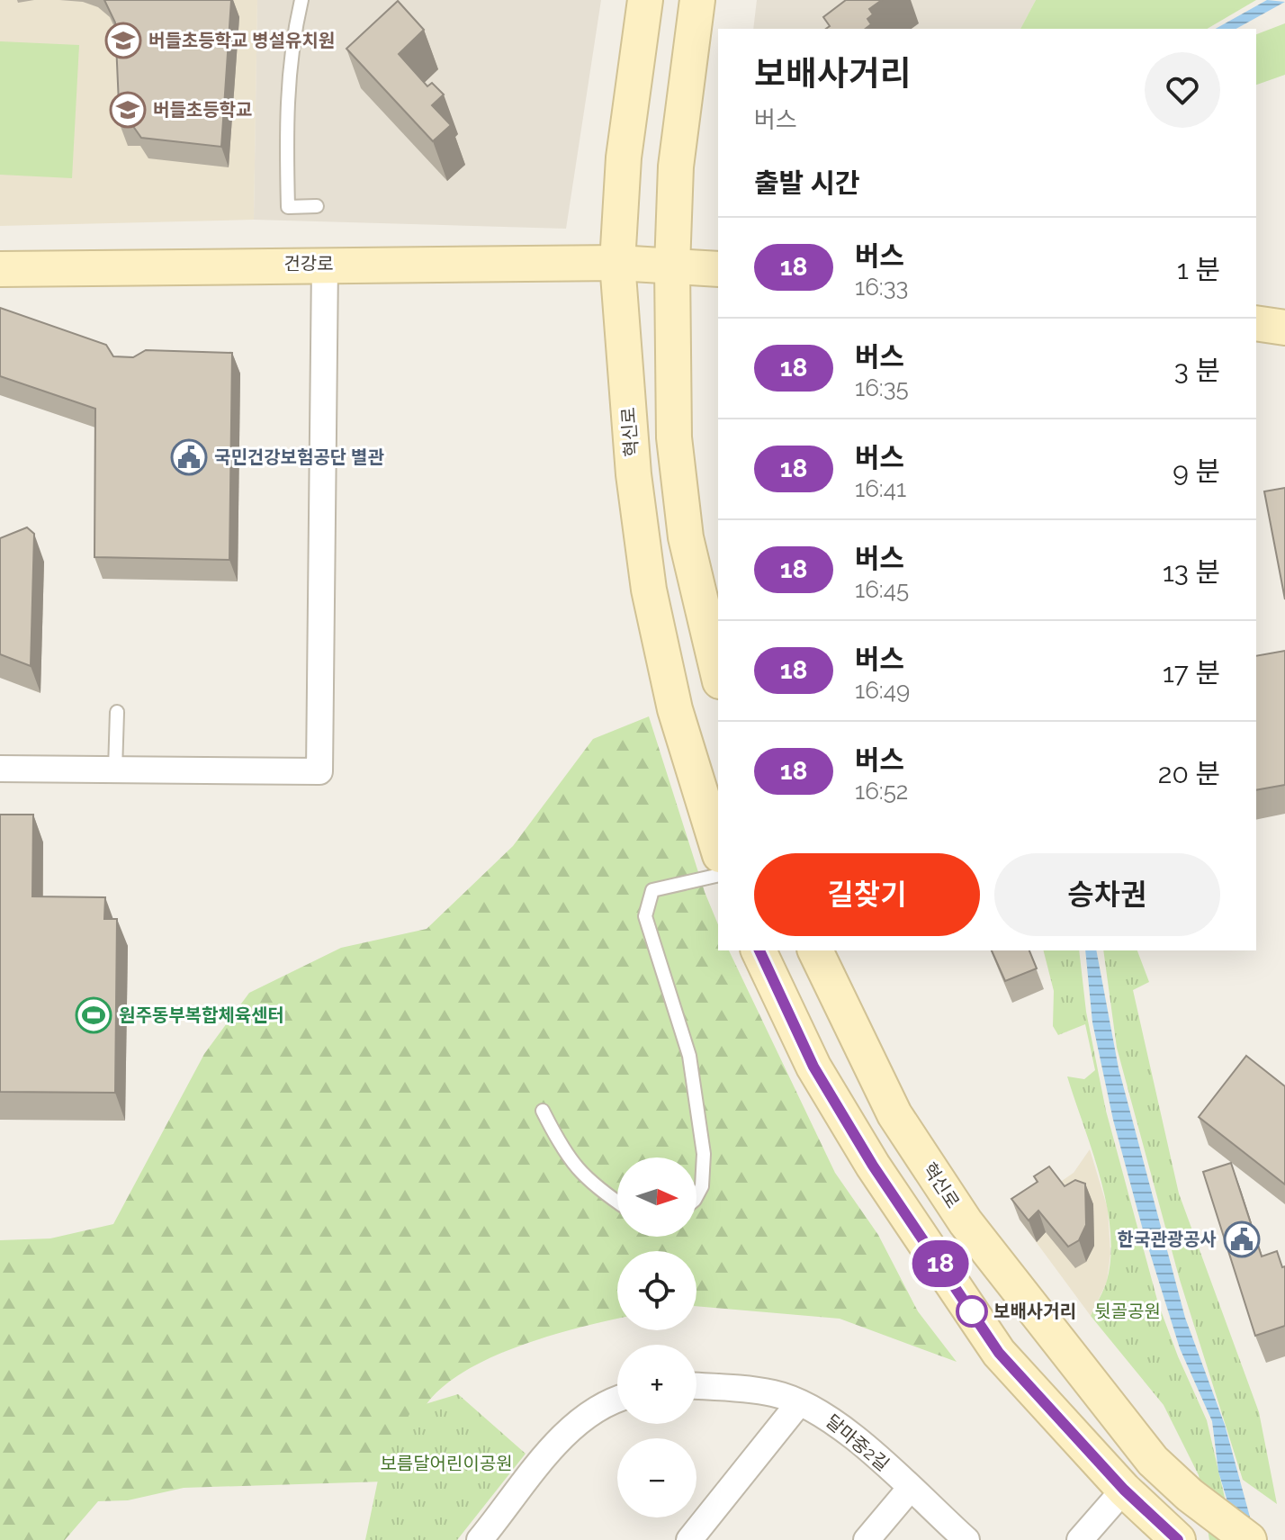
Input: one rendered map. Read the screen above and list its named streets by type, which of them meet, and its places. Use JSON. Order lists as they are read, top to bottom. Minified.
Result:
{"streets":{"street":["건강로","혁신로","달마중2길"]},"crossings":[["건강로","혁신로"]],"parks":["뒷골공원","보름달어린이공원"],"places":{"school or university":["버들초등학교 병설유치원","버들초등학교"],"public building":["국민건강보험공단 별관","한국관광공사"],"sports":["원주동부복합체육센터"],"other":["보배사거리"]},"lines":["bus line 18"],"north":"right","page":{"on_map":"18","heading":[["보배사거리","버스"],"출발 시간"],"list":[{"mark":"18","name":"버스","note":"16:33","value":"1 분"},{"mark":"18","name":"버스","note":"16:35","value":"3 분"},{"mark":"18","name":"버스","note":"16:41","value":"9 분"},{"mark":"18","name":"버스","note":"16:45","value":"13 분"},{"mark":"18","name":"버스","note":"16:49","value":"17 분"},{"mark":"18","name":"버스","note":"16:52","value":"20 분"}],"buttons":["길찾기","승차권"],"map_buttons":["+","−"]}}
